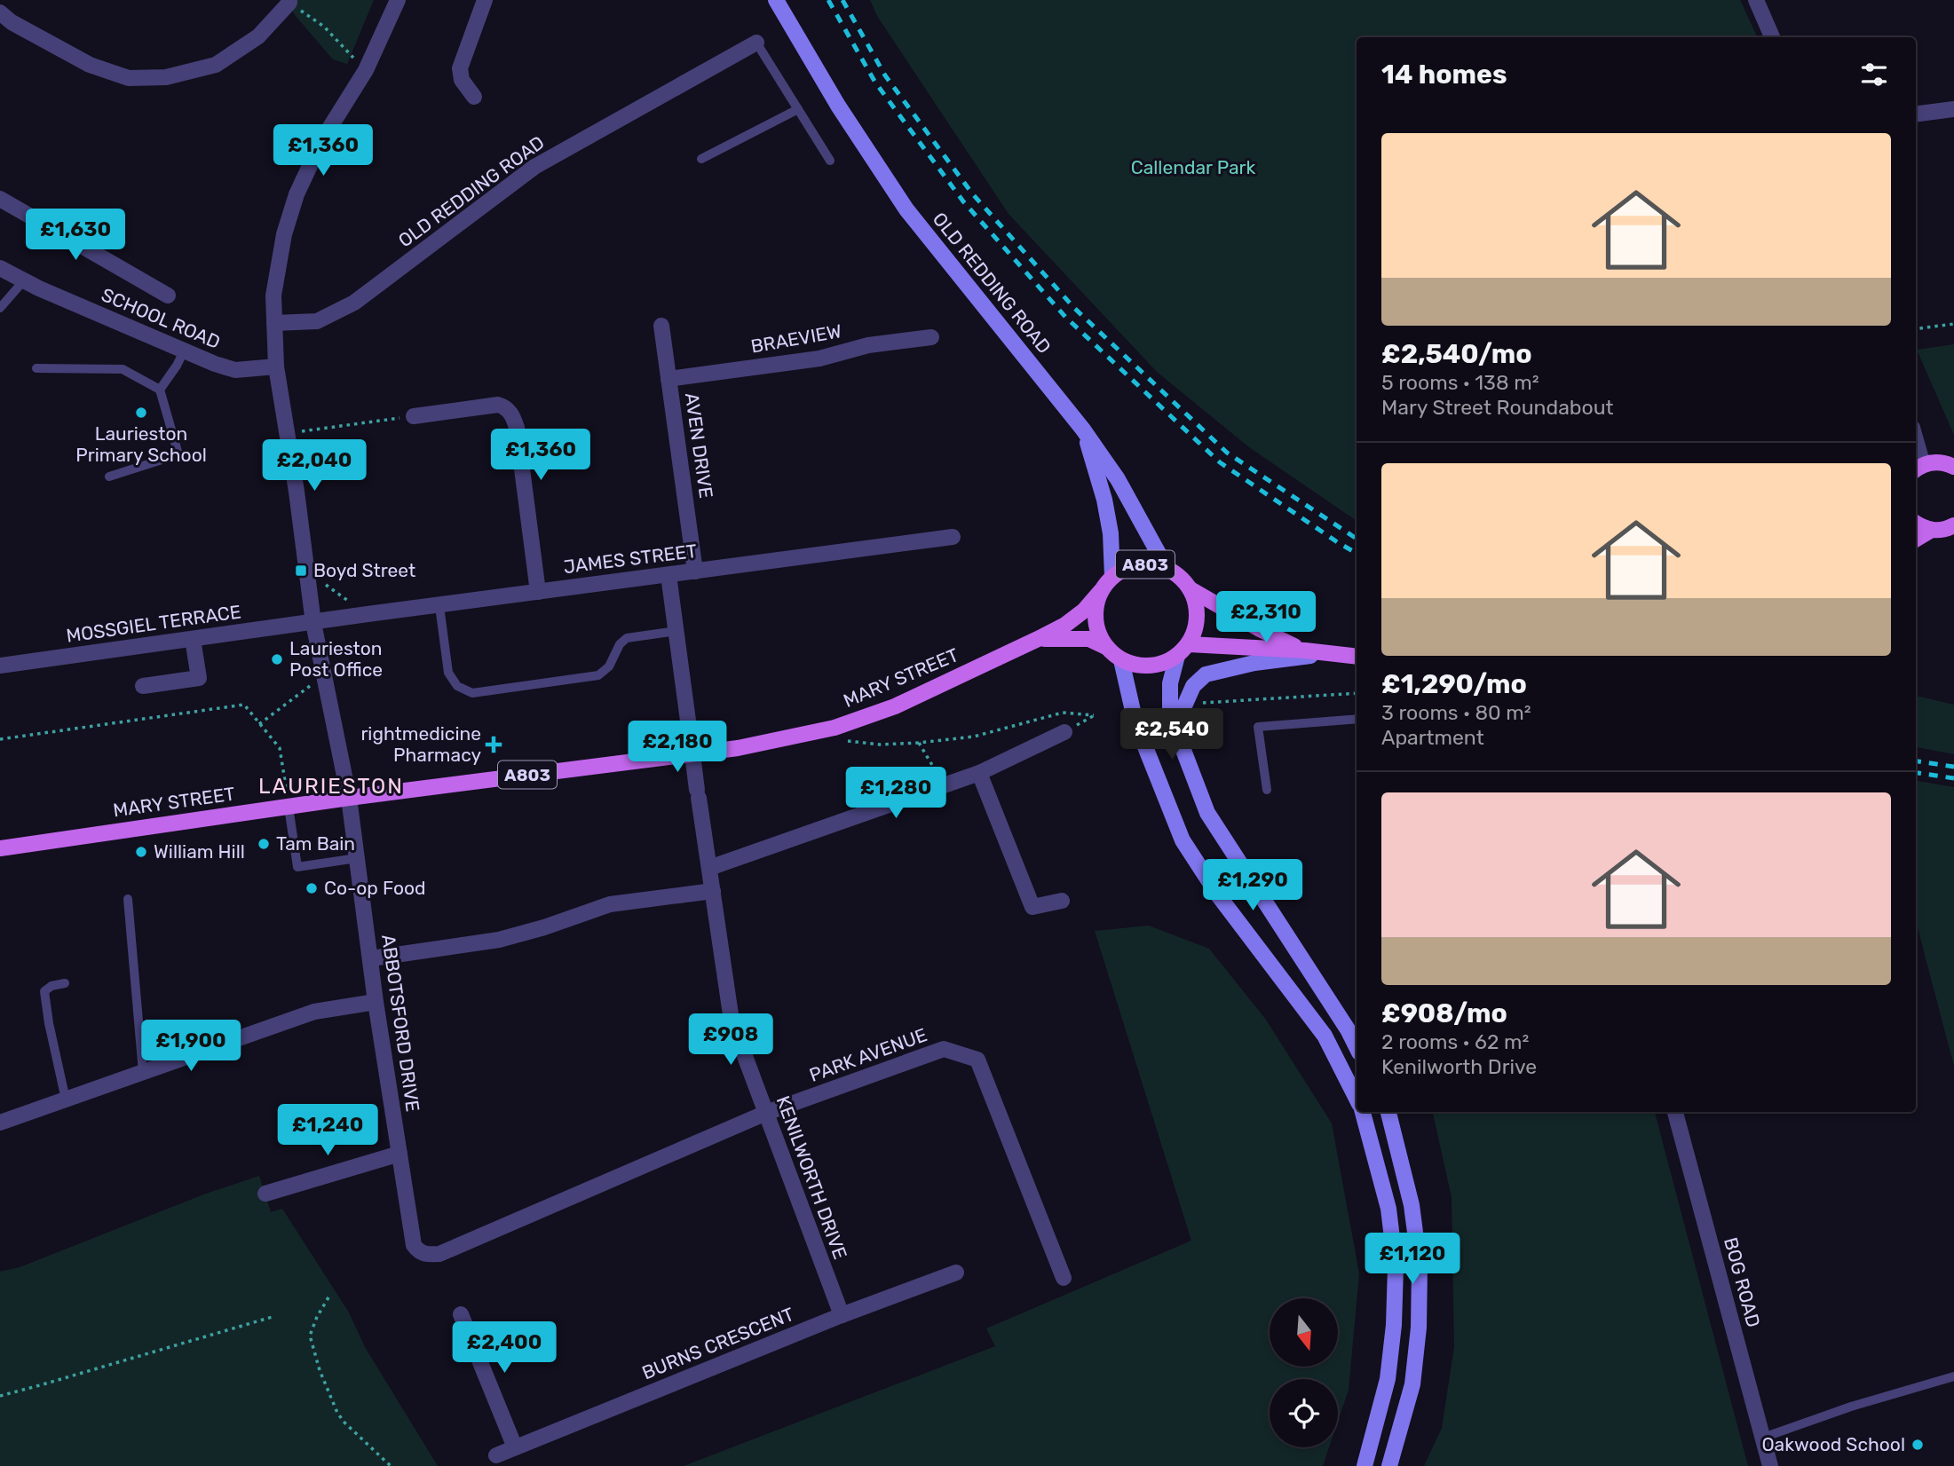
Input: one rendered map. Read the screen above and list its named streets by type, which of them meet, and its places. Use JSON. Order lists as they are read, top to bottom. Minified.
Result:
{"streets":{"main road":["OLD REDDING ROAD","A803","MARY STREET"],"street":["SCHOOL ROAD","BRAEVIEW","AVEN DRIVE","JAMES STREET","MOSSGIEL TERRACE","ABBOTSFORD DRIVE","PARK AVENUE","KENILWORTH DRIVE","BOG ROAD","BURNS CRESCENT"]},"crossings":[["OLD REDDING ROAD","A803"],["OLD REDDING ROAD","MARY STREET"],["BRAEVIEW","AVEN DRIVE"],["AVEN DRIVE","JAMES STREET"],["JAMES STREET","MOSSGIEL TERRACE"],["A803","MARY STREET"],["MARY STREET","ABBOTSFORD DRIVE"],["MARY STREET","KENILWORTH DRIVE"],["ABBOTSFORD DRIVE","PARK AVENUE"],["PARK AVENUE","KENILWORTH DRIVE"],["KENILWORTH DRIVE","BURNS CRESCENT"]],"districts":["LAURIESTON"],"parks":["Callendar Park"],"places":{"other":["Laurieston Primary School","Laurieston Post Office","Tam Bain","William Hill","Co-op Food","Oakwood School"],"transit":["Boyd Street"],"health":["rightmedicine Pharmacy"]},"north":"bottom","page":{"heading":"14 homes","list":[{"name":"£2,540/mo","note":"5 rooms · 138 m² · Mary Street Roundabout"},{"name":"£1,290/mo","note":"3 rooms · 80 m² · Apartment"},{"name":"£908/mo","note":"2 rooms · 62 m² · Kenilworth Drive"}],"price":["£1,360","£1,630","£1,360","£2,040","£2,310","£2,540","£2,180","£1,280","£1,290","£908","£1,900","£1,240","£1,120","£2,400"]}}
